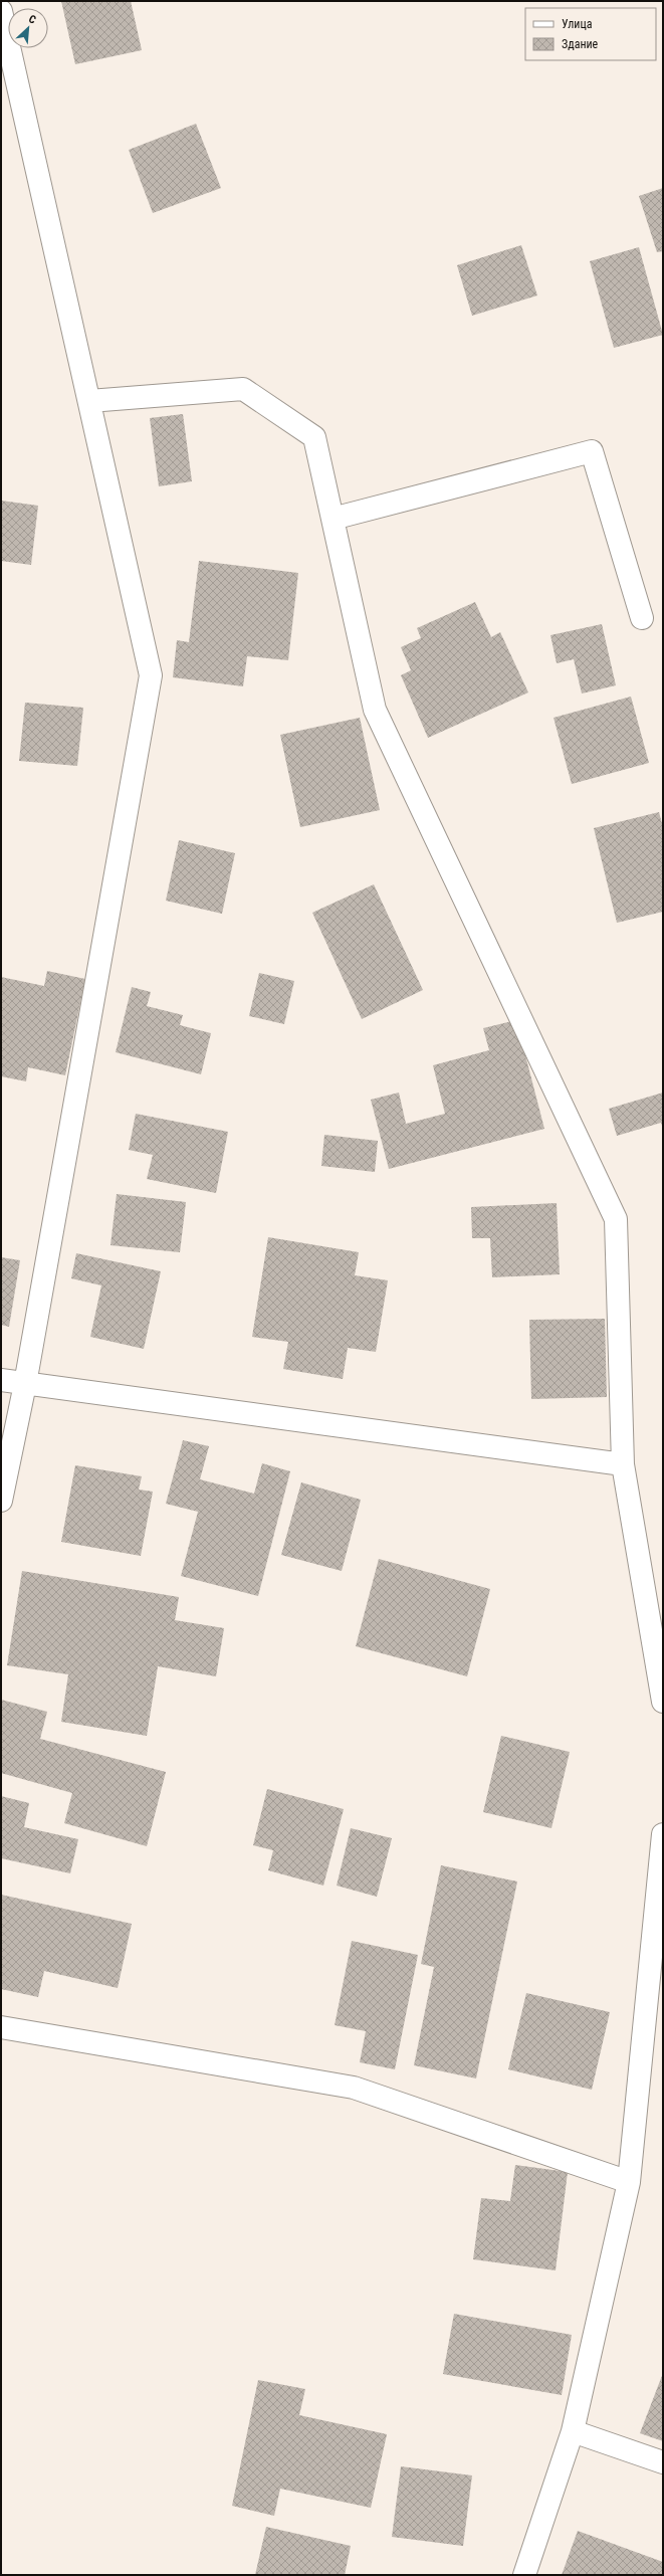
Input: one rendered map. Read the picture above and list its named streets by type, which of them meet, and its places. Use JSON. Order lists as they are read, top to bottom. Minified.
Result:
{"legend":["Улица","Здание"],"north":"top right"}
